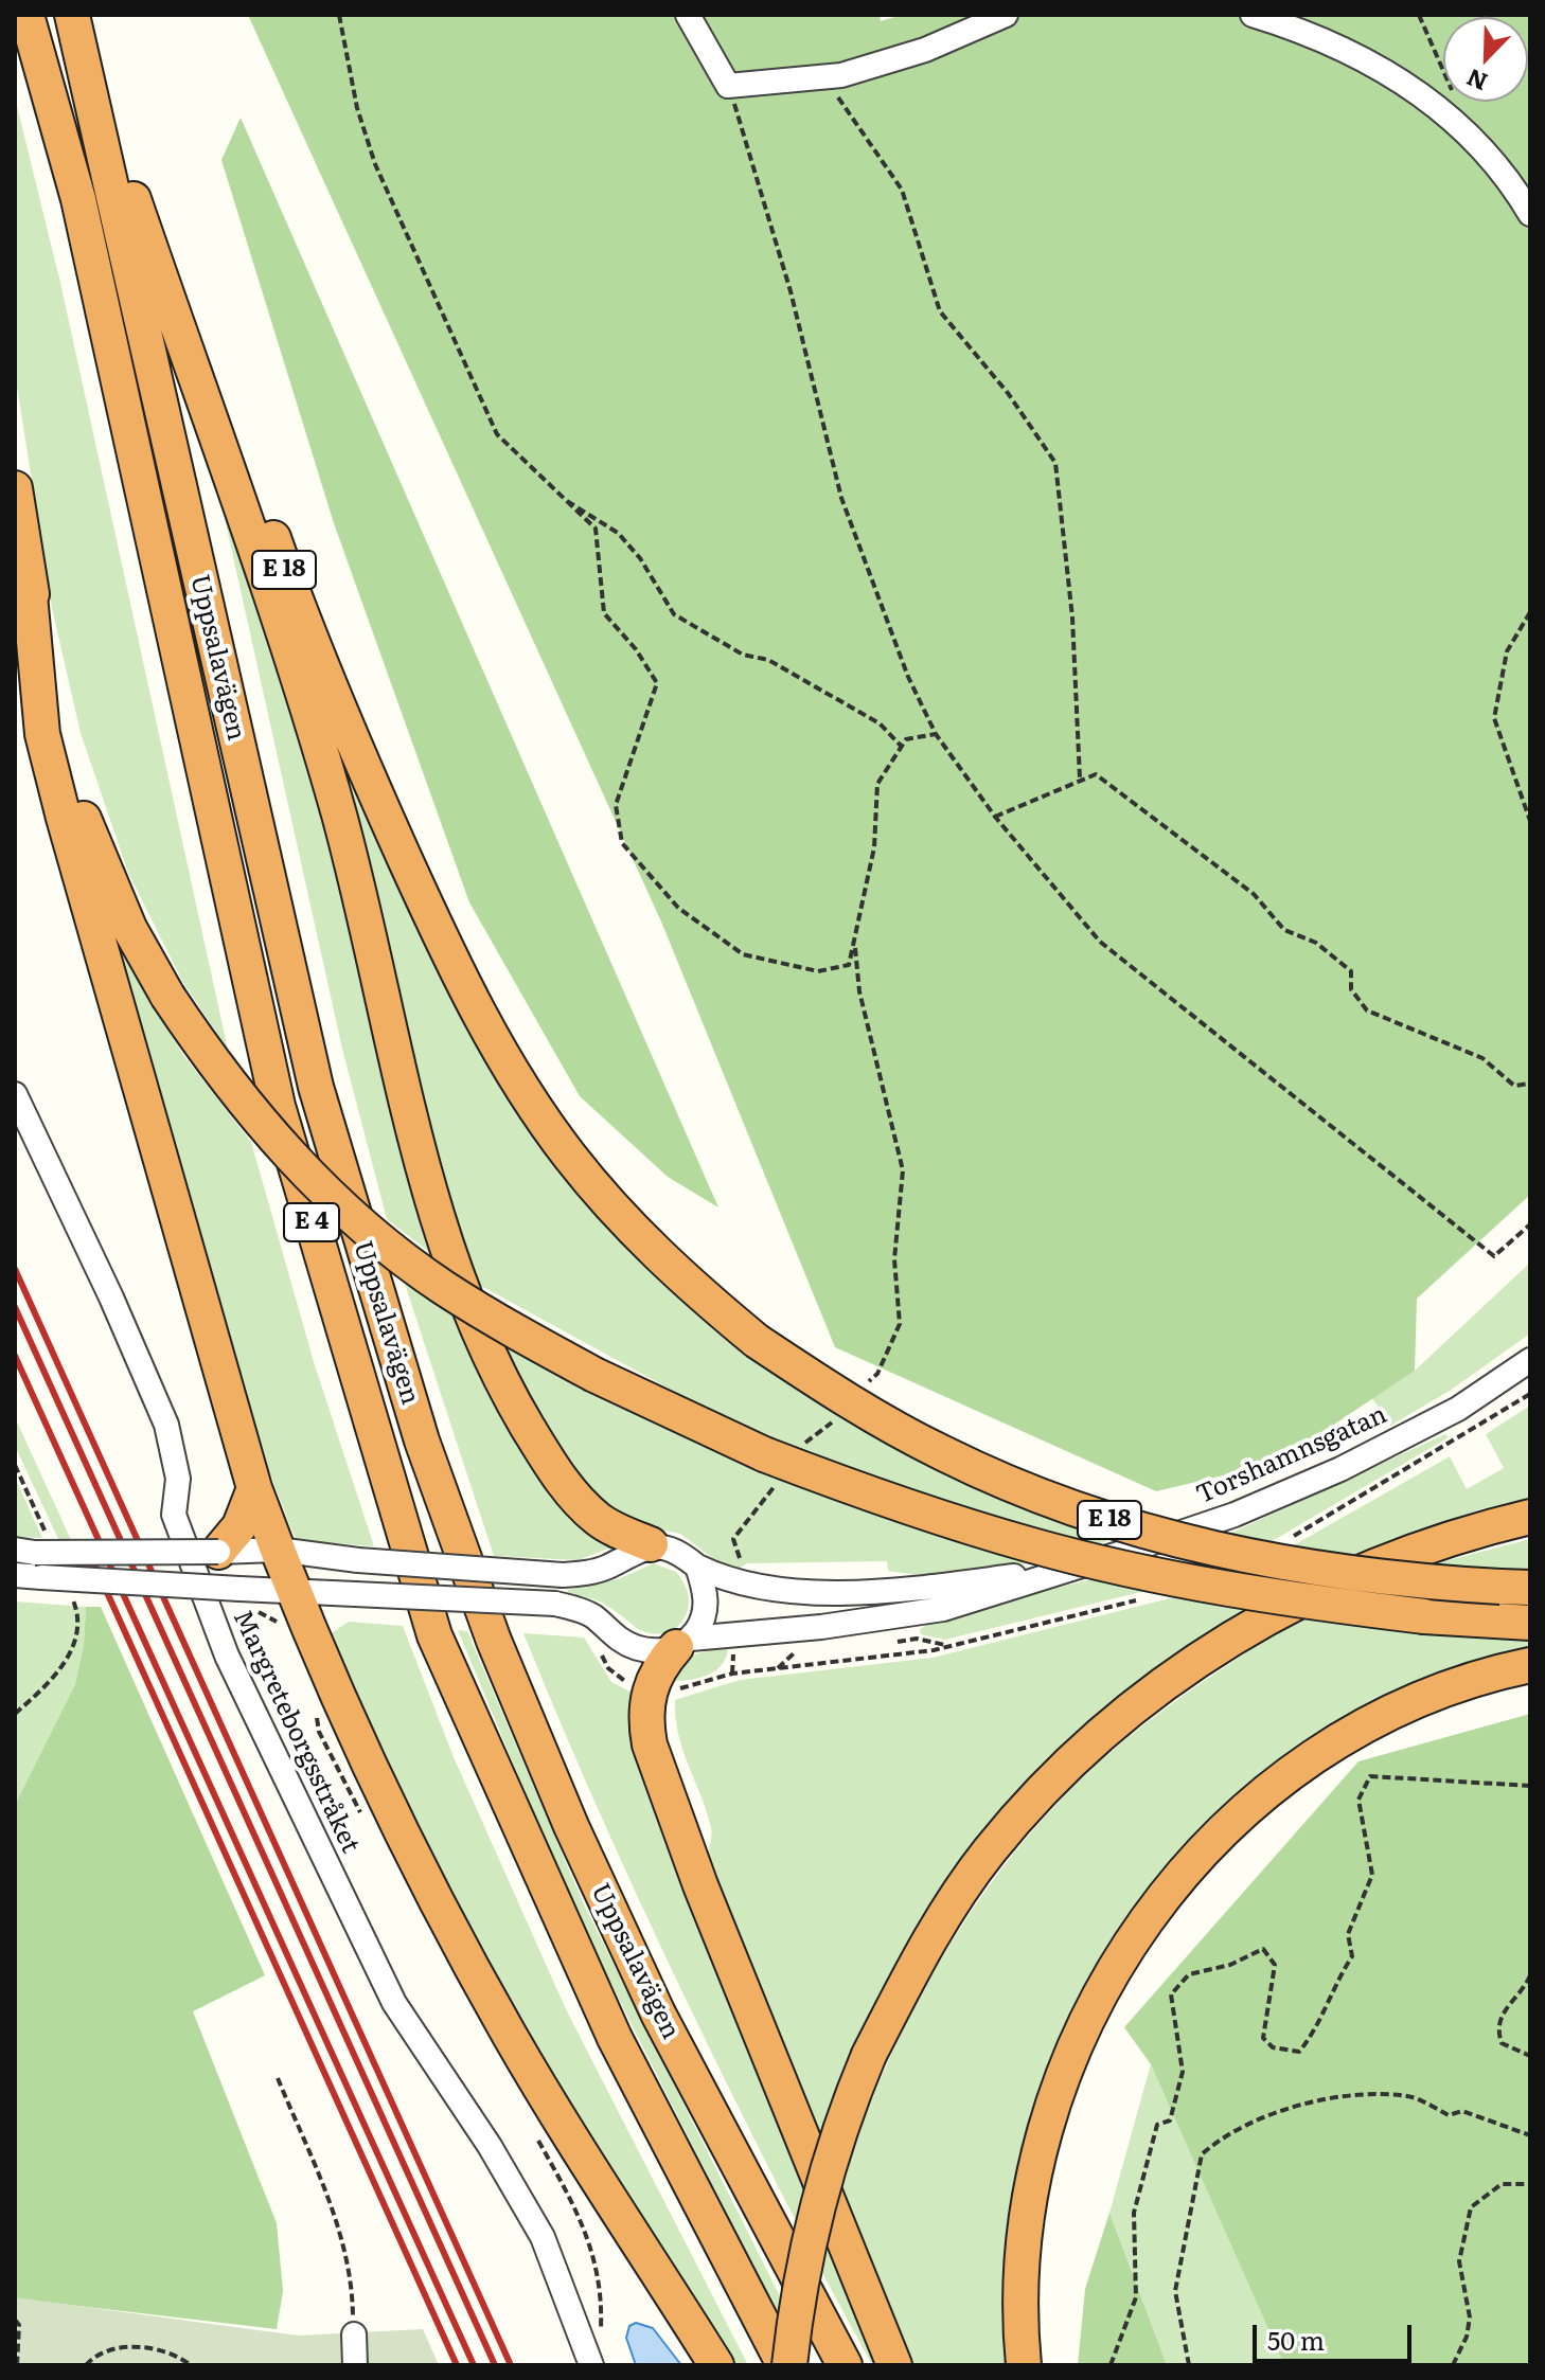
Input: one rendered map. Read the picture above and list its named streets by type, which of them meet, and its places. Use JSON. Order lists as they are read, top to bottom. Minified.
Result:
{"streets":{"highway":["E 18","Uppsalavägen","E 4"],"street":["Torshamnsgatan","Margreteborgsstråket"]},"crossings":[["E 18","Uppsalavägen"]],"scale_bar":"50 m","north":"bottom left"}
